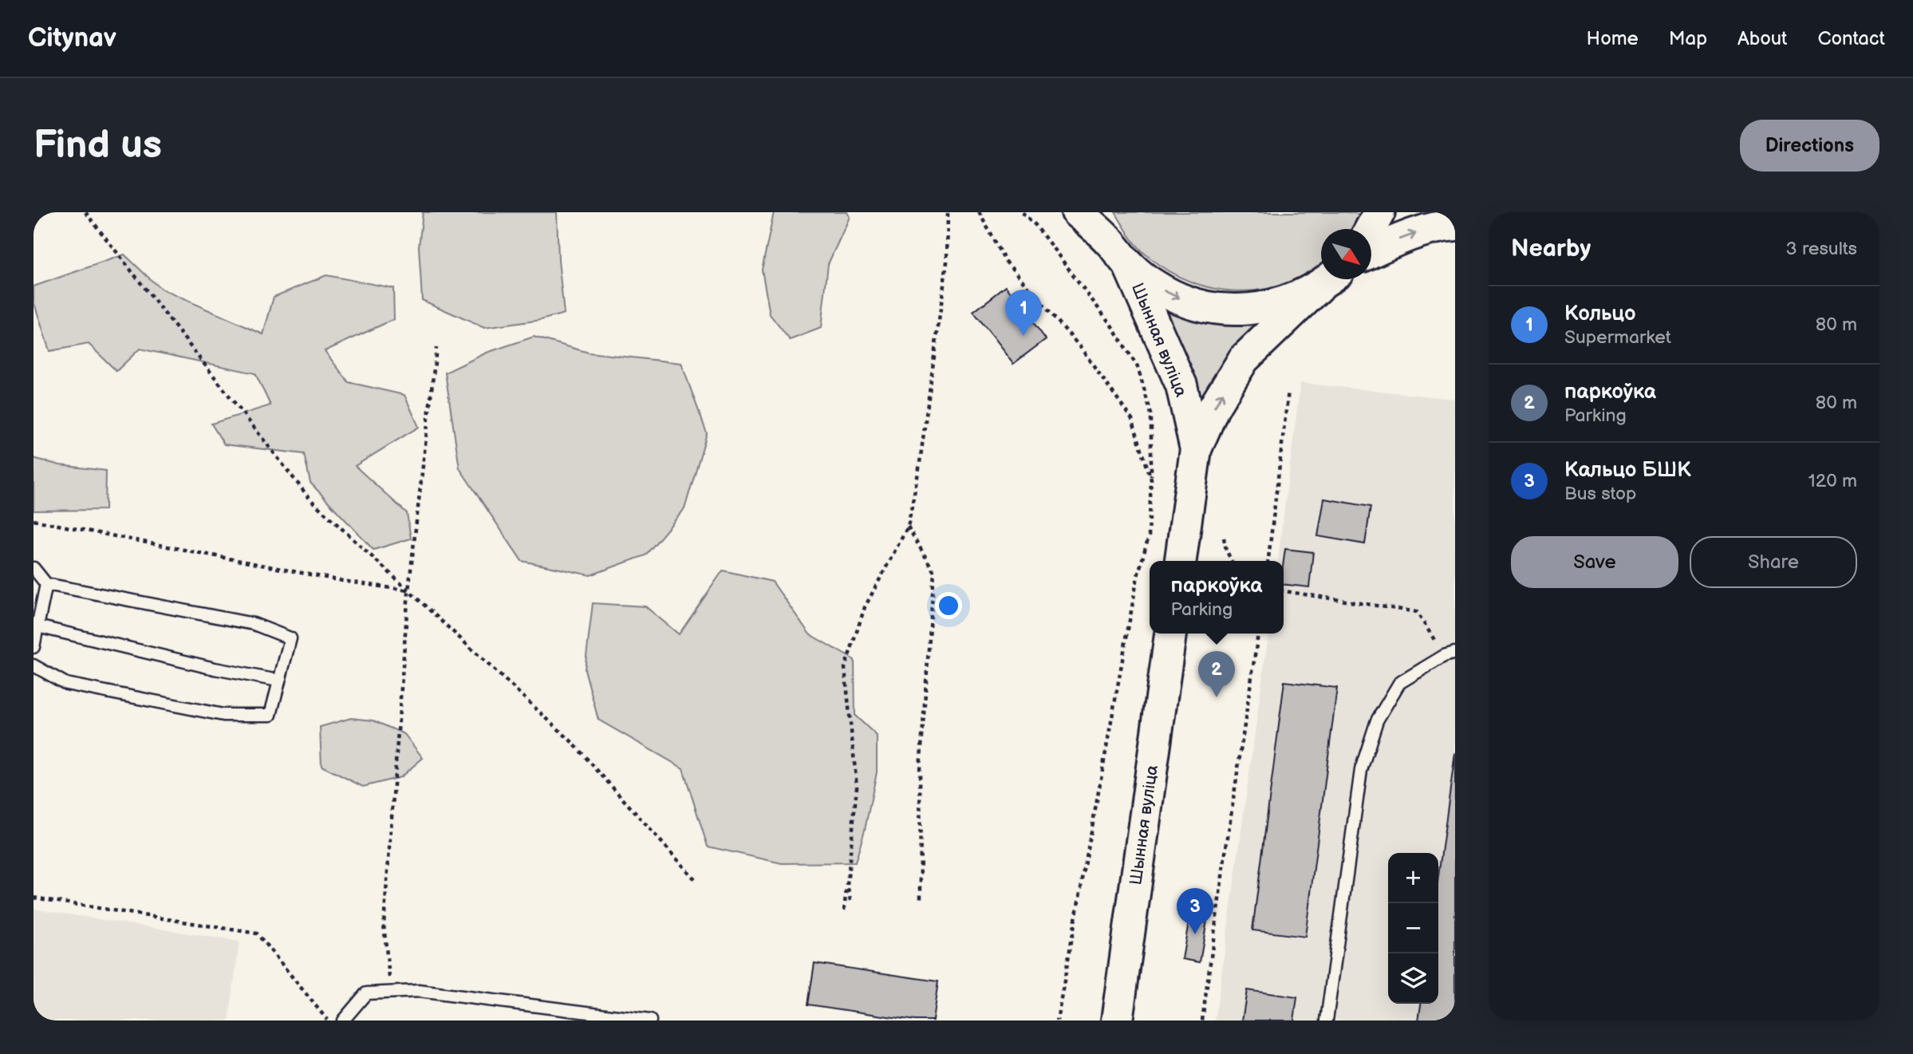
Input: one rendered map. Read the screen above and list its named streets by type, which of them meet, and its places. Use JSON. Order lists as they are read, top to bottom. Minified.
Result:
{"streets":{"main road":["Шынная вуліца"]},"north":"bottom right","page":{"header":"Citynav","nav":["Home","Map","About","Contact"],"buttons":["Directions",["Save","Share"]],"title":"Find us","heading":["Nearby","3 results"],"list":[{"mark":"1","name":"Кольцо","note":"Supermarket","value":"80 m"},{"mark":"2","name":"паркоўка","note":"Parking","value":"80 m"},{"mark":"3","name":"Кальцо БШК","note":"Bus stop","value":"120 m"}],"pins":["1","2","3"],"popup":["паркоўка","Parking"],"map_buttons":["+","−"]}}
